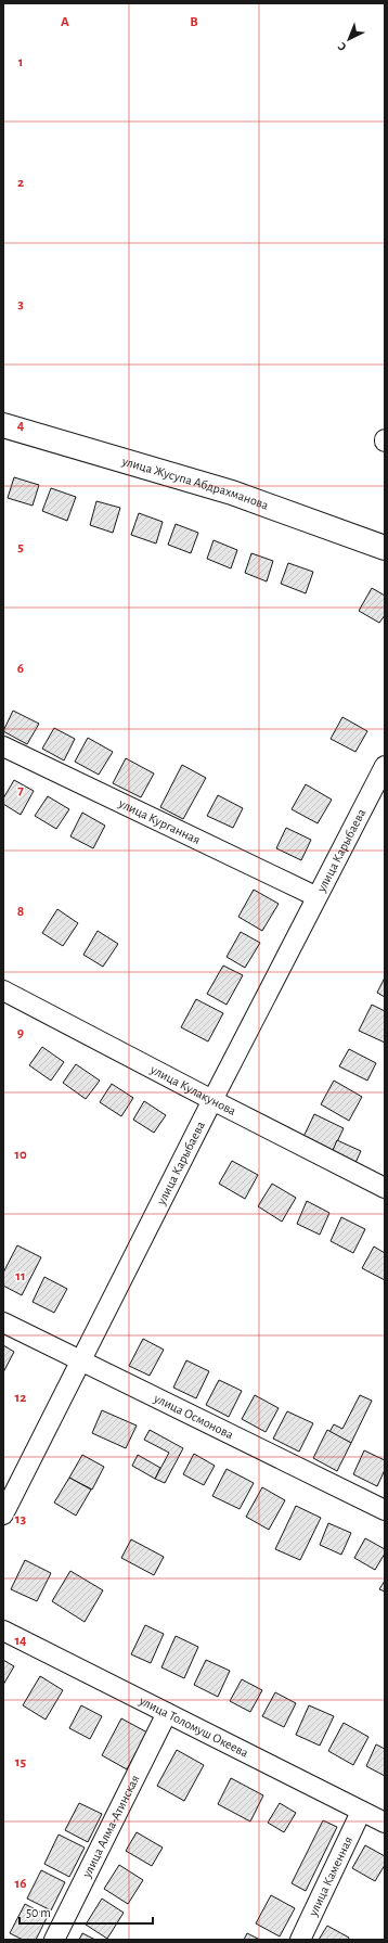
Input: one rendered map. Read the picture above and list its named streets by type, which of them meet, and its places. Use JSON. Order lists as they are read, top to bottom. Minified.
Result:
{"streets":{"highway":["улица Жусупа Абдрахманова"],"street":["улица Курганная","улица Карыбаева","улица Кулакунова","улица Осмонова","улица Толомуш Океева","улица Алма-Атинская","улица Каменная"]},"crossings":[["улица Курганная","улица Карыбаева"],["улица Карыбаева","улица Кулакунова"],["улица Карыбаева","улица Осмонова"],["улица Толомуш Океева","улица Алма-Атинская"],["улица Толомуш Океева","улица Каменная"]],"scale_bar":"50 m","north":"bottom left","grid":{"columns":["A","B"],"rows":["1","2","3","4","5","6","7","8","9","10","11","12","13","14","15","16"]}}
